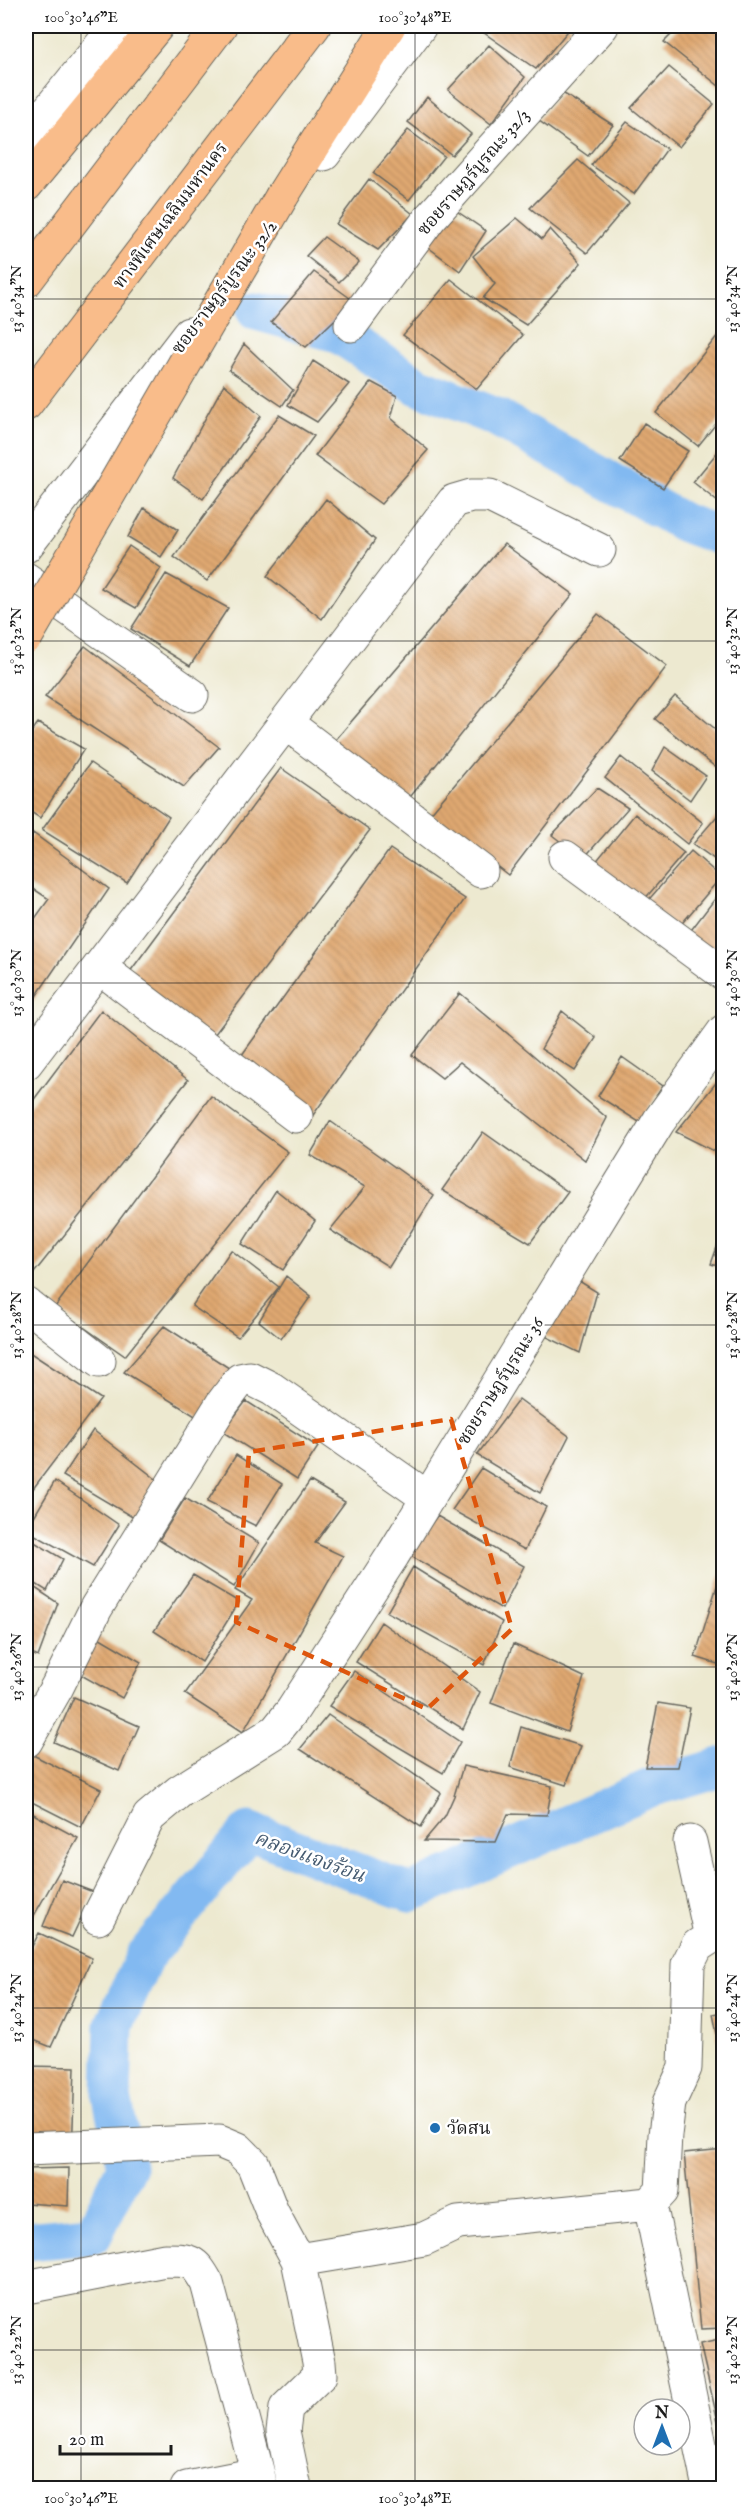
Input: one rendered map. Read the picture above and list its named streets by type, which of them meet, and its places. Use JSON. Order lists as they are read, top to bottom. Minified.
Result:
{"streets":{"highway":["ทางพิเศษเฉลิมมหานคร"],"street":["ซอยราษฎร์บูรณะ 32/3","ซอยราษฎร์บูรณะ 32/2","ซอยราษฎร์บูรณะ 36"]},"water":["คลองแจงร้อน"],"places":["วัดสน"],"scale_bar":"20 m","north":"top","coordinates":["100°30'46\"E","100°30'48\"E","13°40'34\"N","13°40'32\"N","13°40'30\"N","13°40'28\"N","13°40'26\"N","13°40'24\"N","13°40'22\"N"]}
